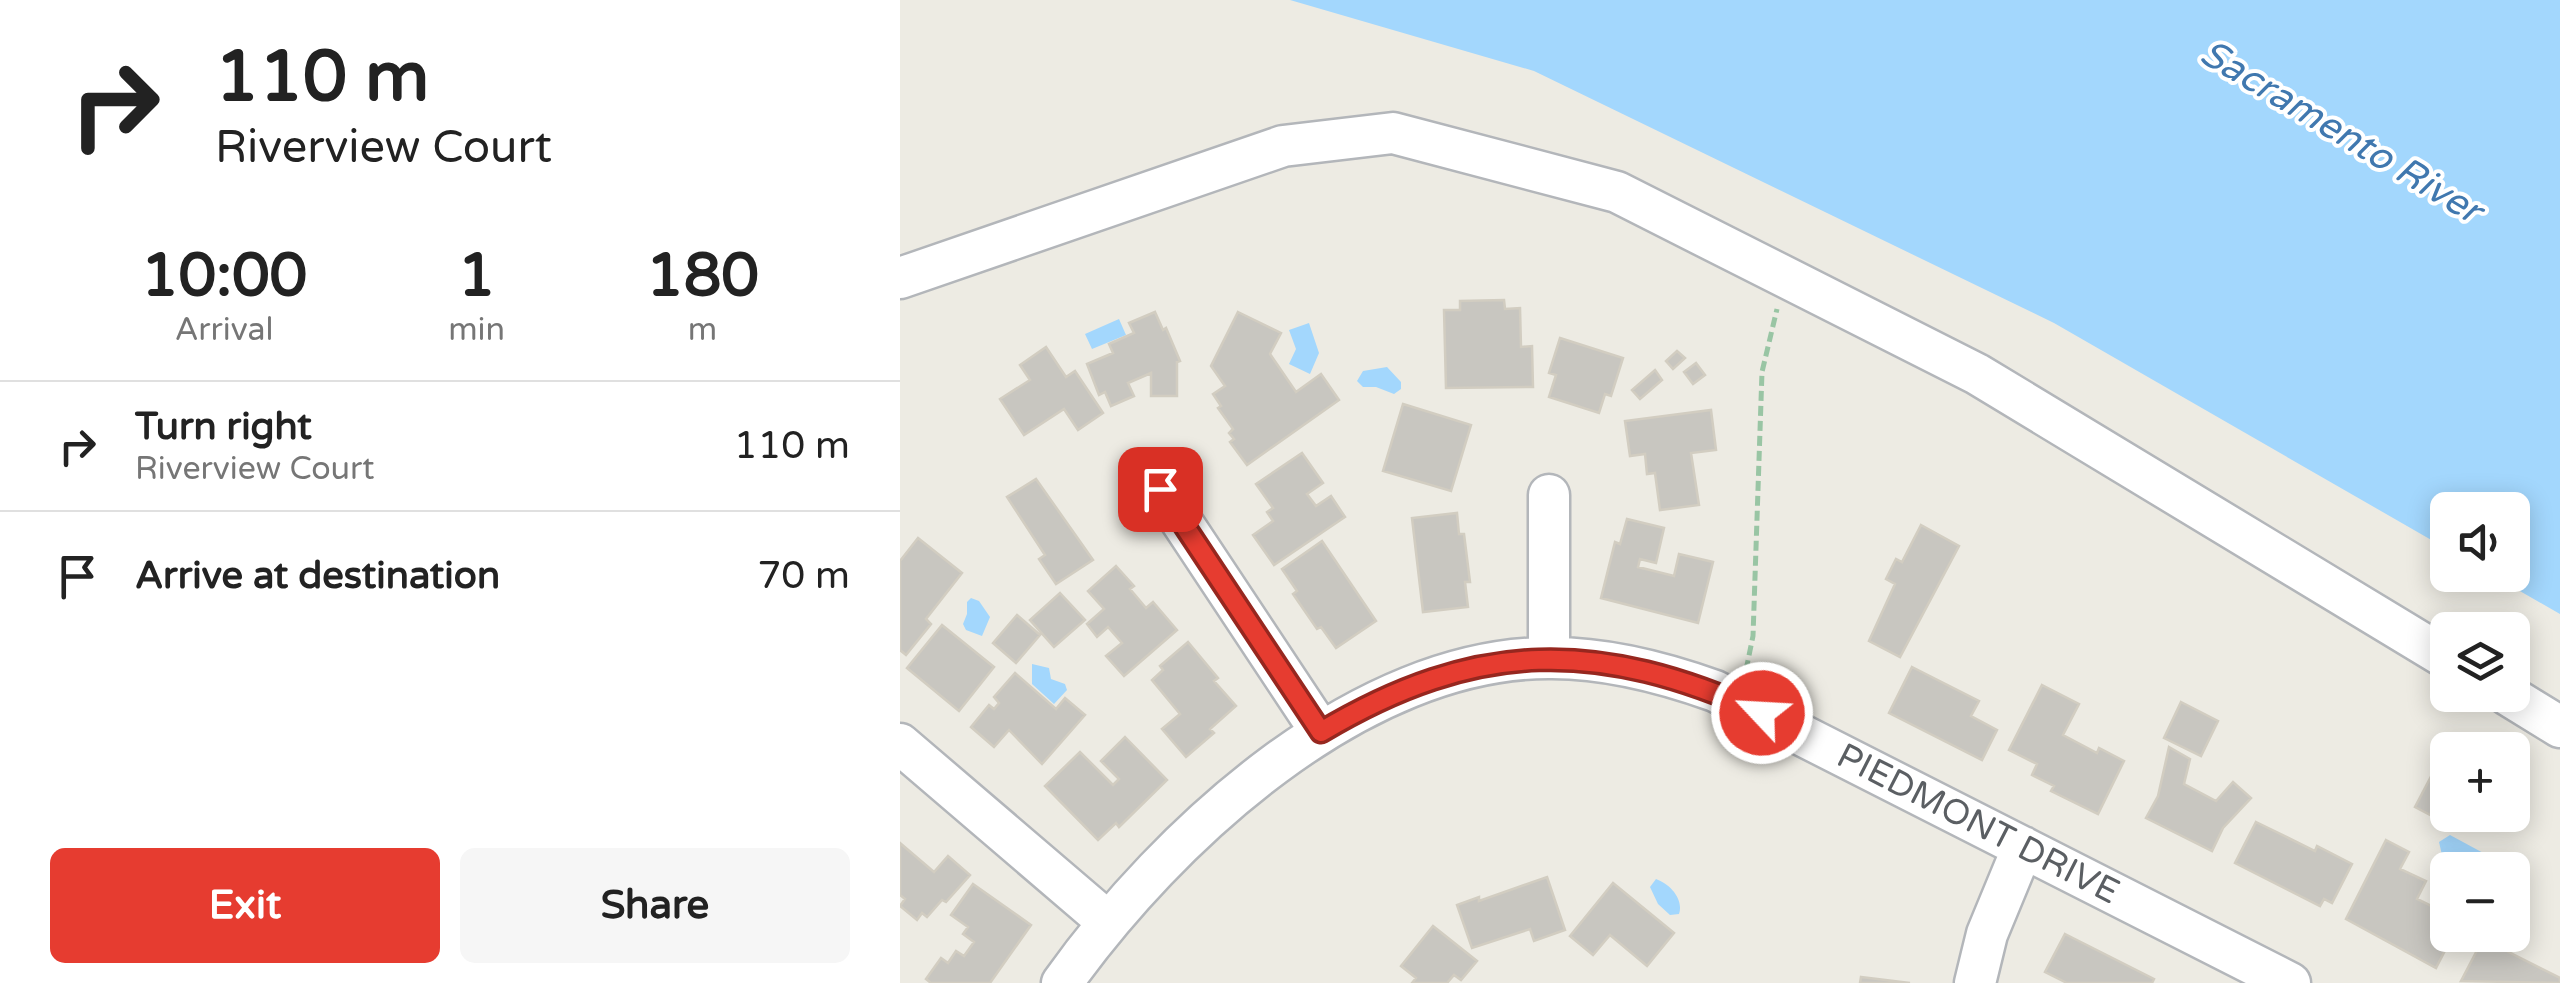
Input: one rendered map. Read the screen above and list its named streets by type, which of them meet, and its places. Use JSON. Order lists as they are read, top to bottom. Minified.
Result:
{"streets":{"street":["PIEDMONT DRIVE"]},"water":["Sacramento River"],"page":{"turn":["110 m","Riverview Court"],"eta":["10:00","Arrival","1","min","180","m"],"list":[{"name":"Turn right","note":"Riverview Court","value":"110 m"},{"name":"Arrive at destination","value":"70 m"}],"map_buttons":["+","−"],"buttons":["Exit","Share"]}}
